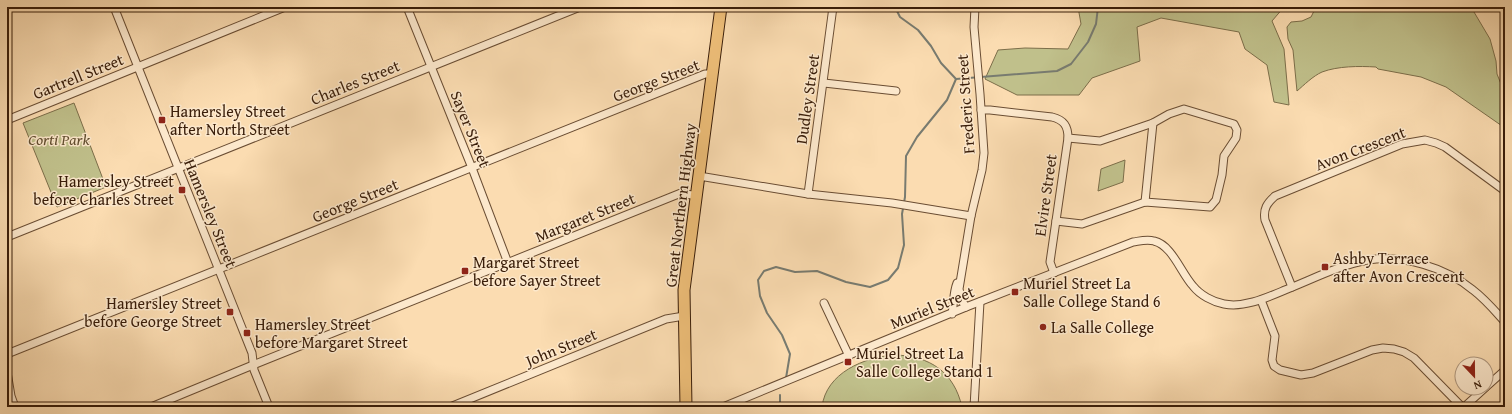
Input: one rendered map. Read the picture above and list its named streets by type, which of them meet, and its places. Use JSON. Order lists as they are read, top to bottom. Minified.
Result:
{"streets":{"main road":["Great Northern Highway"],"street":["Gartrell Street","George Street","Charles Street","Dudley Street","Frederic Street","Sayer Street","Avon Crescent","Elvire Street","Hamersley Street","Margaret Street","Muriel Street","John Street"]},"crossings":[["Gartrell Street","Hamersley Street"],["George Street","Sayer Street"],["George Street","Great Northern Highway"],["George Street","Hamersley Street"],["Charles Street","Sayer Street"],["Charles Street","Hamersley Street"],["Frederic Street","Elvire Street"],["Frederic Street","Muriel Street"],["Sayer Street","Margaret Street"],["Elvire Street","Muriel Street"],["Great Northern Highway","Margaret Street"],["Great Northern Highway","John Street"],["Hamersley Street","Margaret Street"]],"parks":["Corti Park"],"places":{"transit":["Hamersley Street after North Street","Hamersley Street before Charles Street","Ashby Terrace after Avon Crescent","Margaret Street before Sayer Street","Muriel Street La Salle College Stand 6","Hamersley Street before George Street","Hamersley Street before Margaret Street","Muriel Street La Salle College Stand 1"],"other":["La Salle College"]},"north":"bottom"}
